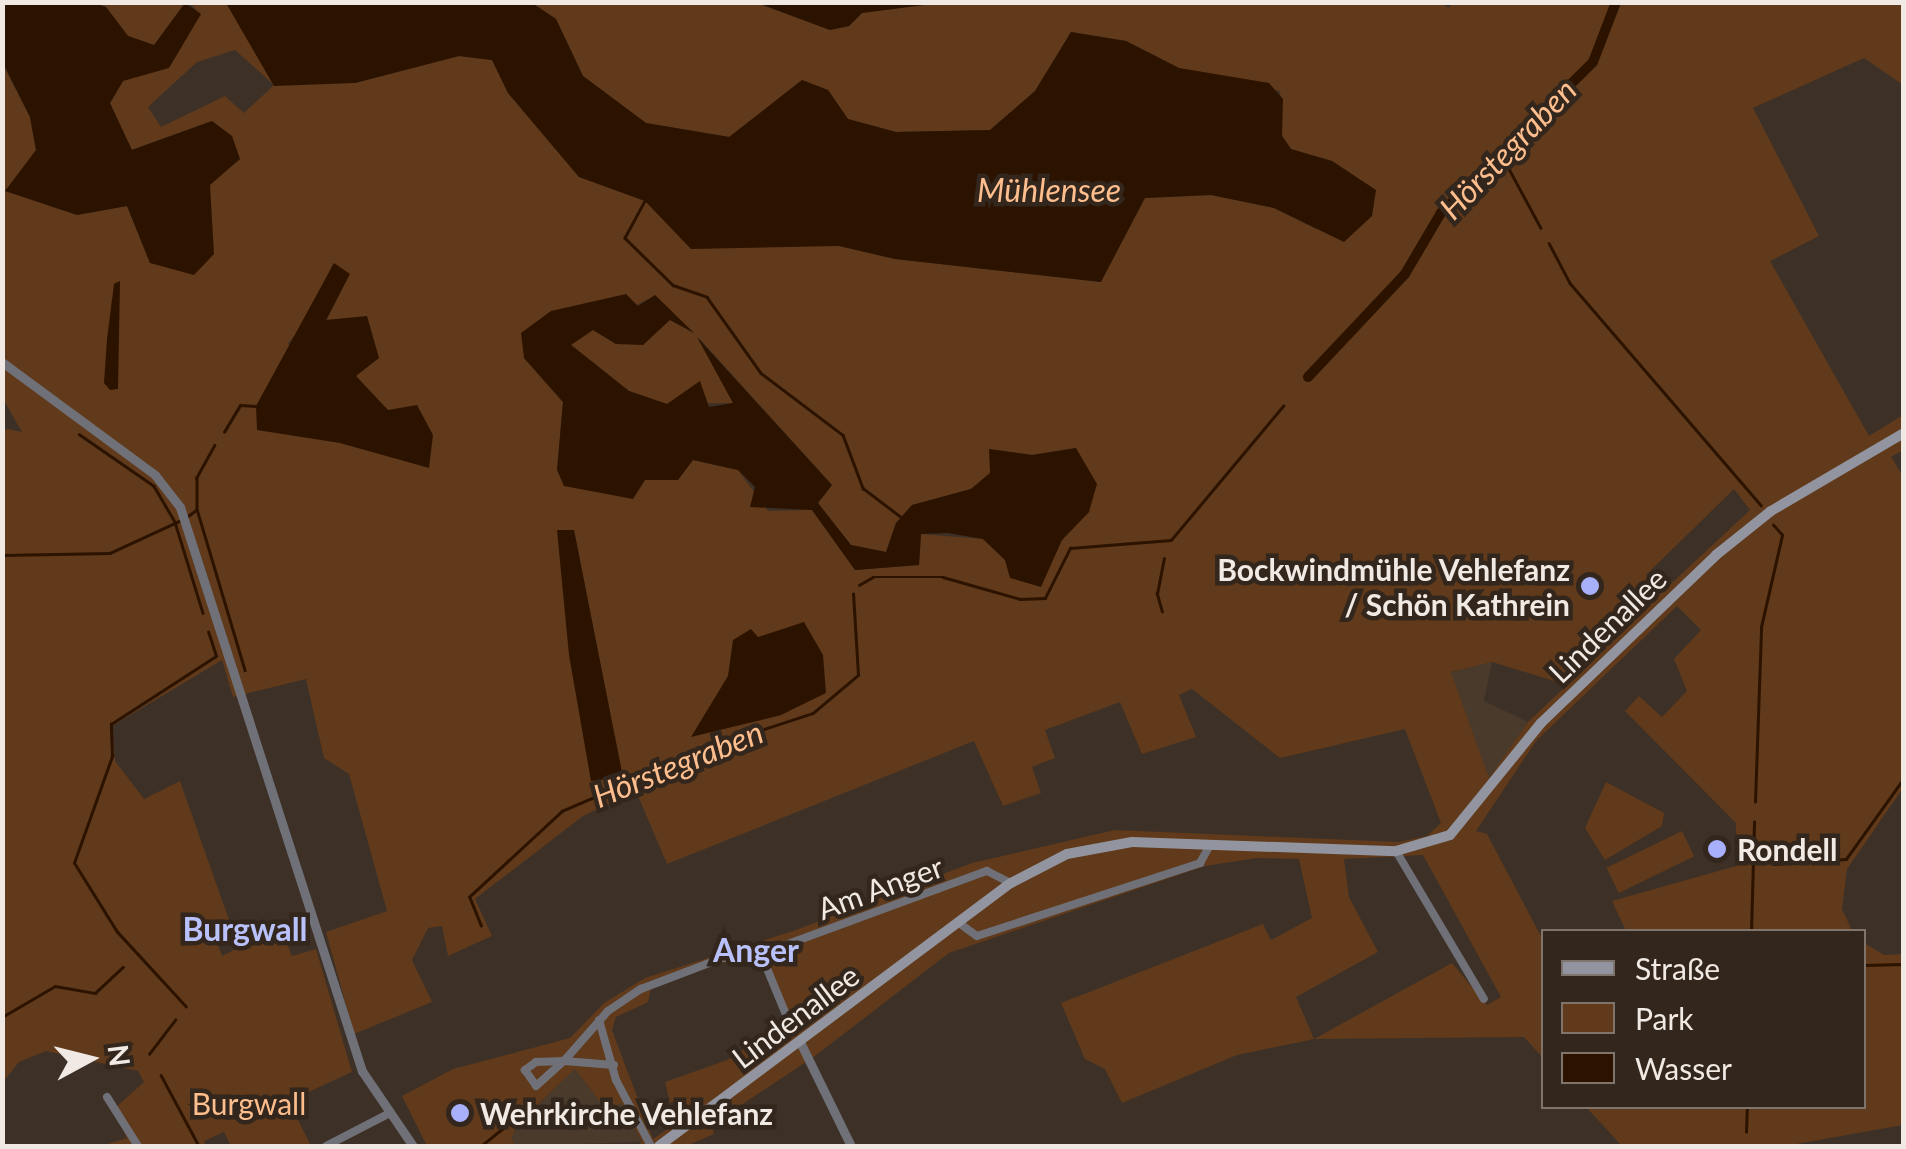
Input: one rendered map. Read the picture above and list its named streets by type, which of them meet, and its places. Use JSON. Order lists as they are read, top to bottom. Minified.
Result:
{"streets":{"main road":["Lindenallee"],"street":["Am Anger"]},"crossings":[["Lindenallee","Am Anger"]],"districts":["Burgwall","Anger"],"water":["Hörstegraben","Mühlensee"],"parks":["Burgwall"],"places":["Bockwindmühle Vehlefanz / Schön Kathrein","Rondell","Wehrkirche Vehlefanz"],"legend":["Straße","Park","Wasser"],"north":"right"}
